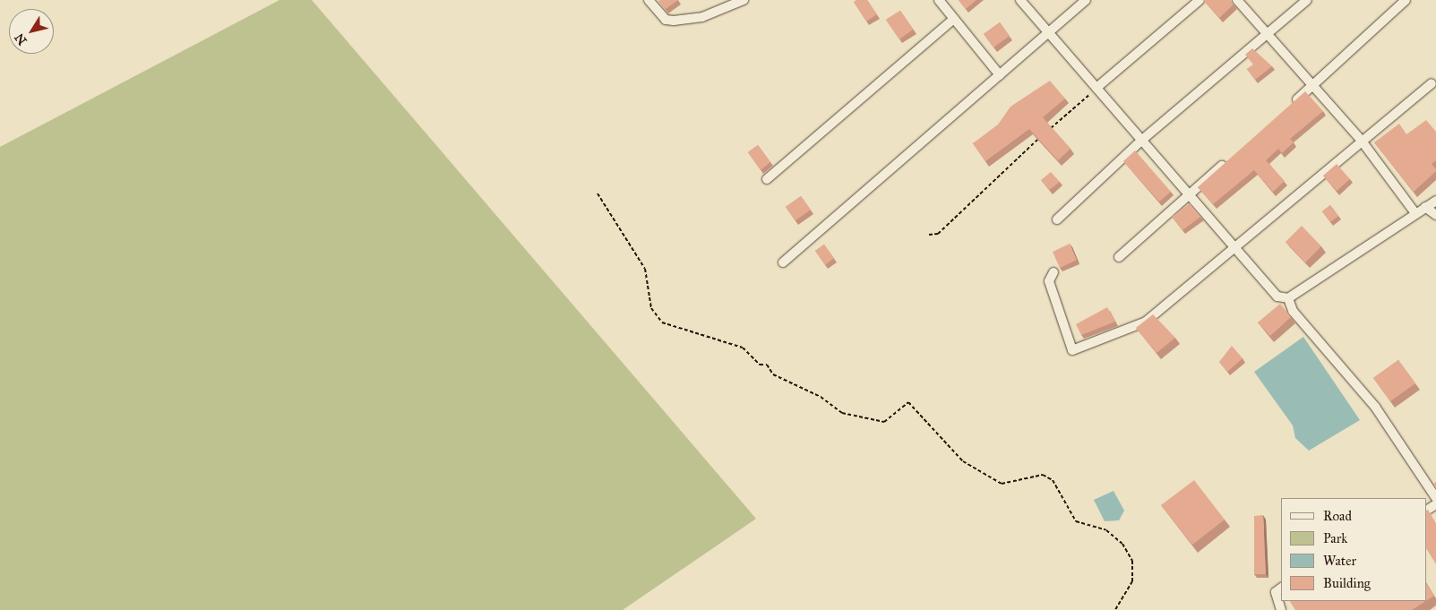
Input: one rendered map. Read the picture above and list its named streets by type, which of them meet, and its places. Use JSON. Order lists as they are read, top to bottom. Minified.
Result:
{"legend":["Road","Park","Water","Building"],"north":"bottom left"}
